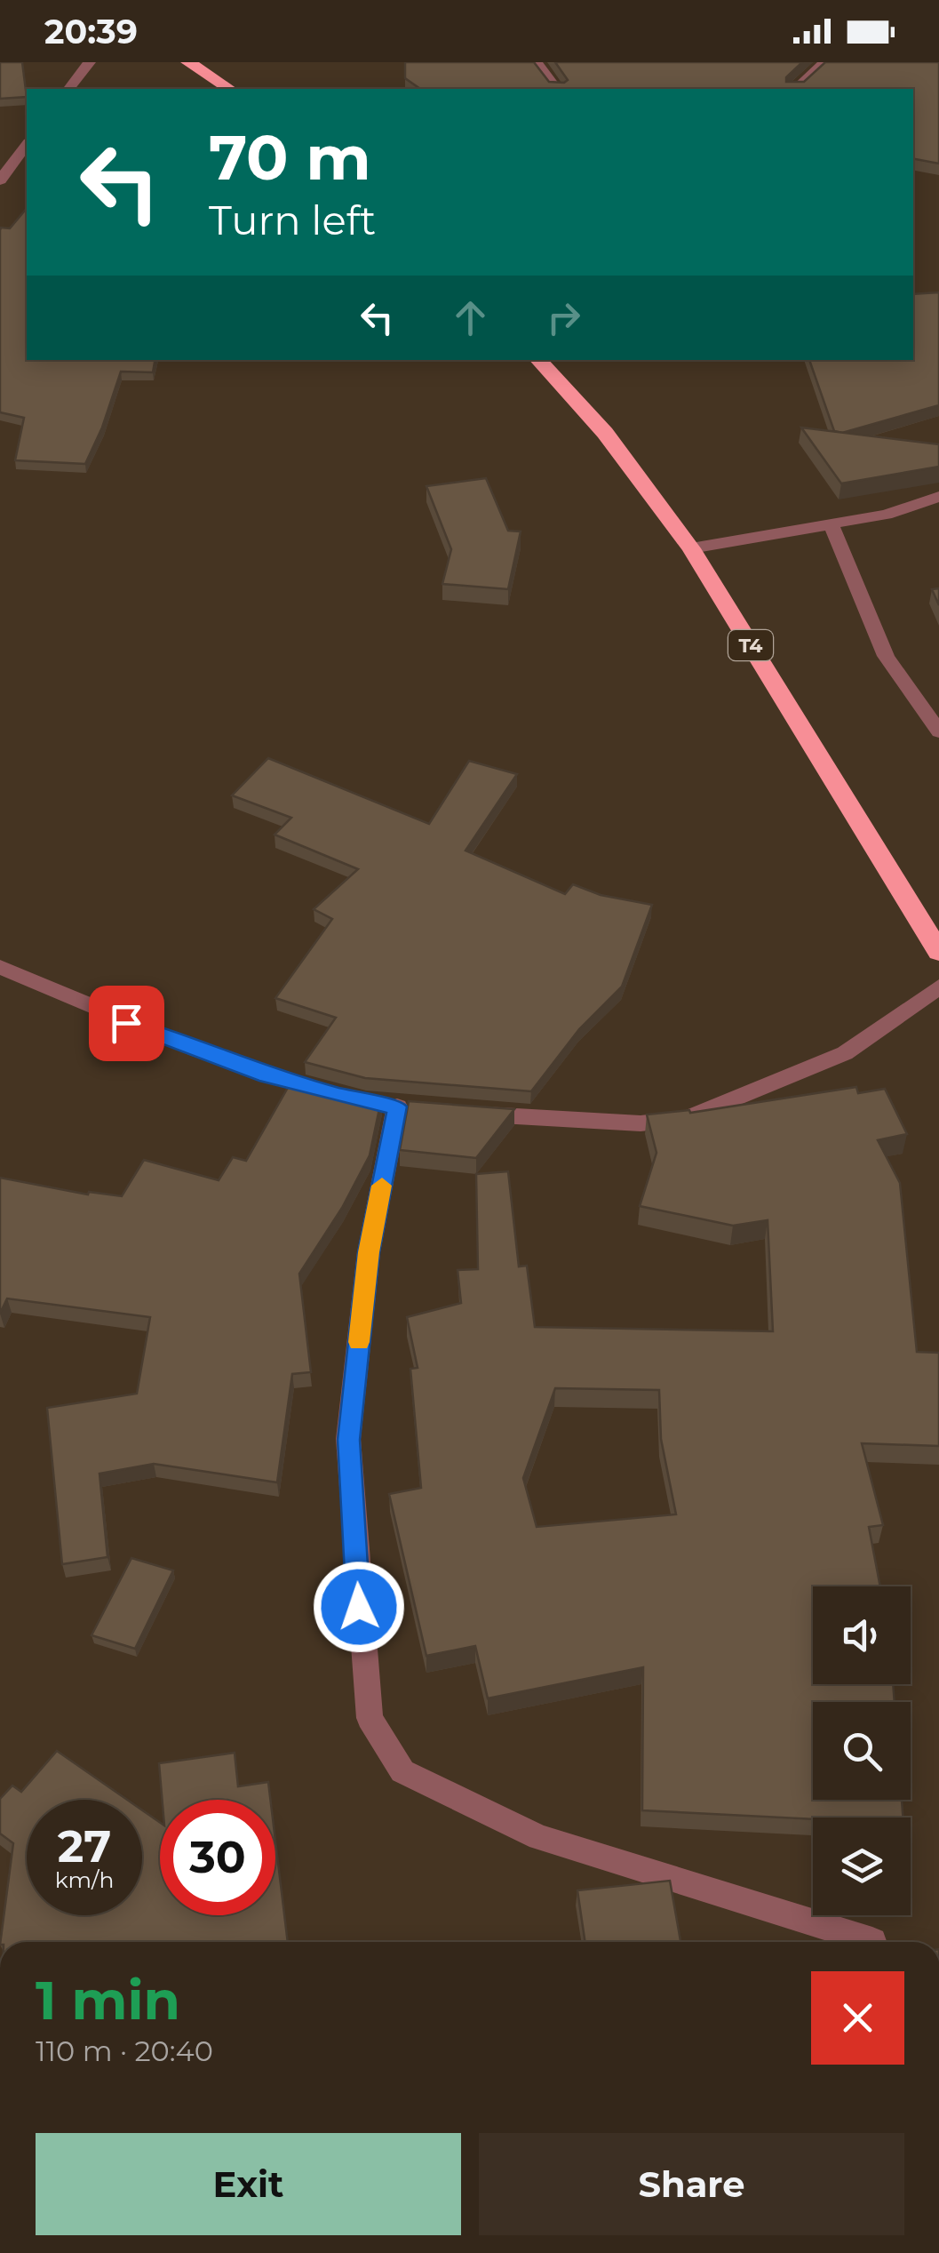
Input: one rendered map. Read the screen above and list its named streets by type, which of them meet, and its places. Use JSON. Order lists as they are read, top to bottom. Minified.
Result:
{"streets":{"highway":["T4"]},"page":{"status":"20:39","turn":["70 m","Turn left"],"speed":"27 km/h","limit":"30","heading":["1 min","110 m · 20:40"],"buttons":["Exit","Share"]}}
